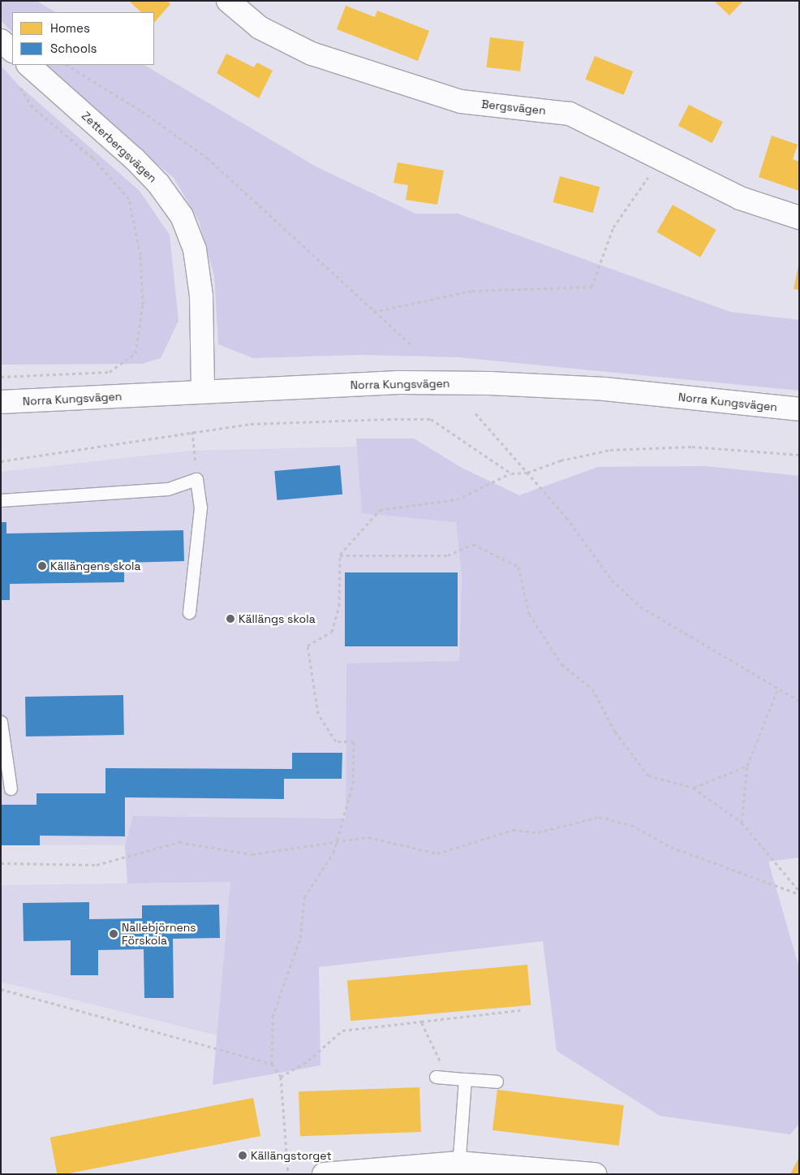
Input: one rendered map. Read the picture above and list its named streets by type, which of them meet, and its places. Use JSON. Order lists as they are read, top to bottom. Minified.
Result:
{"streets":{"street":["Bergsvägen","Zetterbergsvägen","Norra Kungsvägen"]},"crossings":[["Zetterbergsvägen","Norra Kungsvägen"]],"places":["Källängens skola","Källängs skola","Nallebjörnens Förskola","Källängstorget"],"legend":["Homes","Schools"]}
